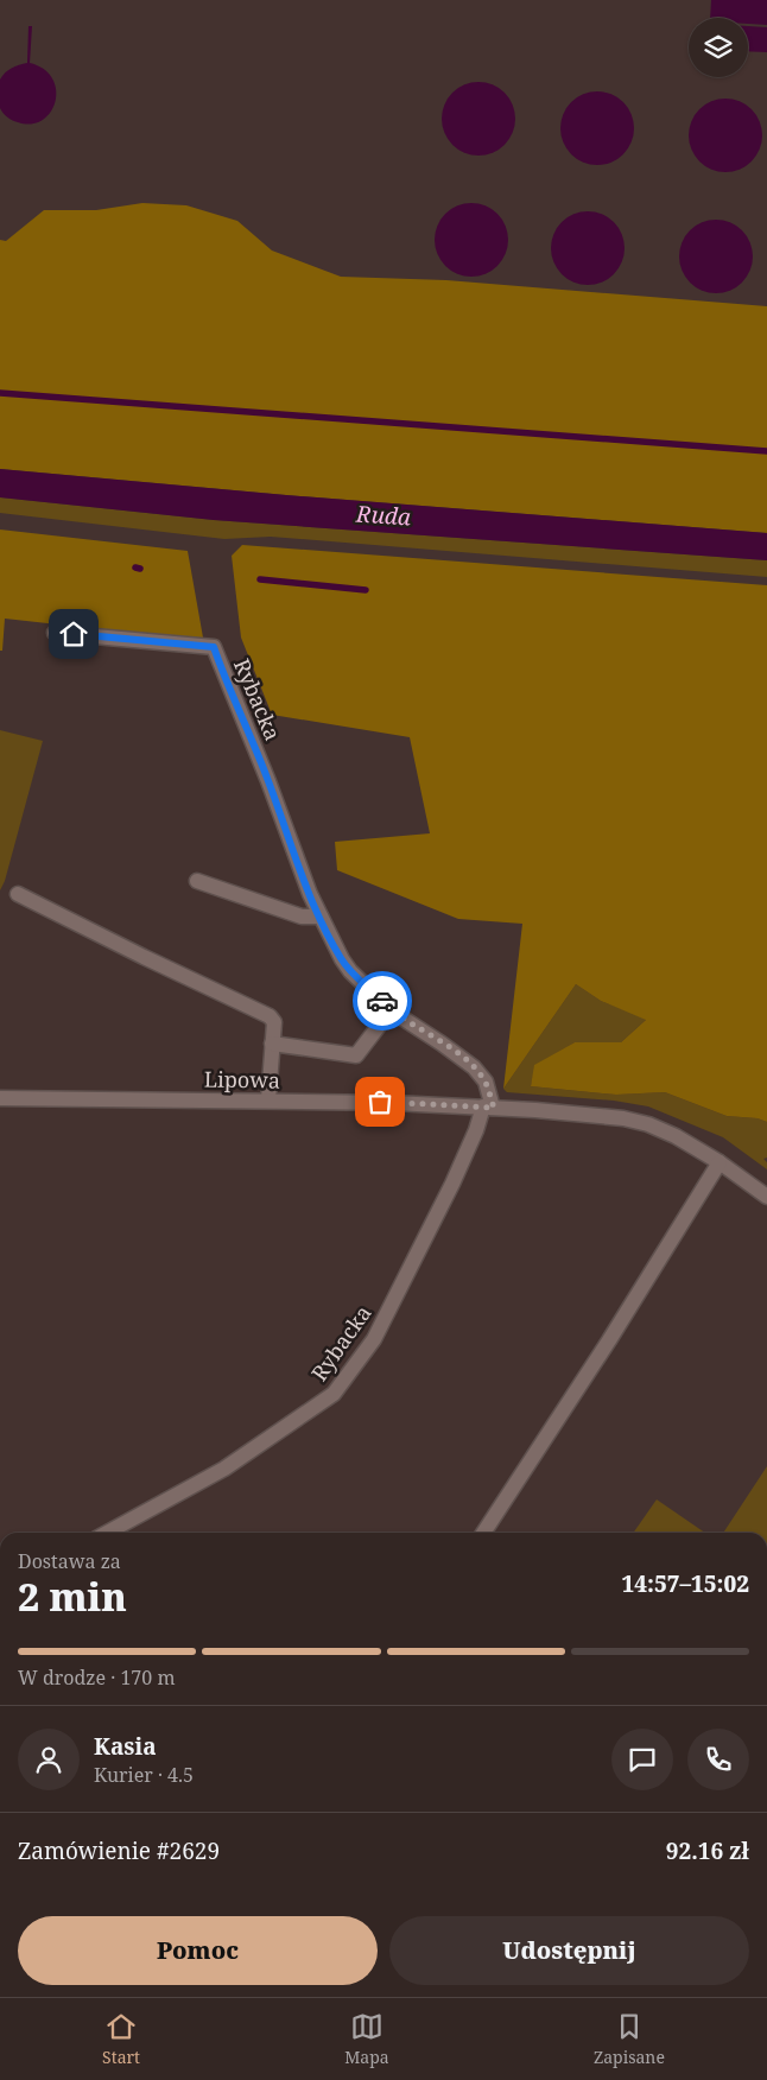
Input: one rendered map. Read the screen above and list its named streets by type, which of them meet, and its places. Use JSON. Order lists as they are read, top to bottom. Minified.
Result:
{"streets":{"street":["Rybacka","Lipowa"]},"crossings":[["Rybacka","Lipowa"]],"water":["Ruda"],"page":{"heading":["2 min","Dostawa za","14:57–15:02"],"panel":["Kasia","Kurier · 4.5","Zamówienie #2629","92.16 zł"],"bar":"W drodze · 170 m","buttons":["Pomoc","Udostępnij"],"tabs":["Start","Mapa","Zapisane"]}}
